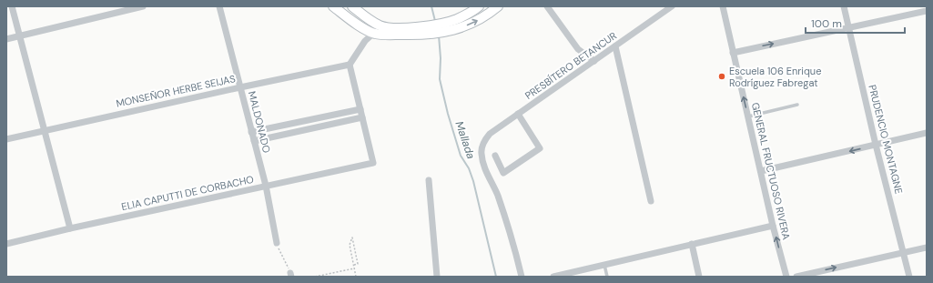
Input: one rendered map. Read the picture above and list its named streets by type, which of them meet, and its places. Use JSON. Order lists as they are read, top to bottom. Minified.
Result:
{"streets":{"street":["PRESBÍTERO BETANCUR","MONSEÑOR HERBE SEIJAS","MALDONADO","PRUDENCIO MONTAGNE","GENERAL FRUCTUOSO RIVERA","ELIA CAPUTTI DE CORBACHO"]},"crossings":[["MONSEÑOR HERBE SEIJAS","MALDONADO"],["MALDONADO","ELIA CAPUTTI DE CORBACHO"]],"one_way":["GENERAL FRUCTUOSO RIVERA"],"water":["Mallada"],"places":["Escuela 106 Enrique Rodríguez Fabregat"],"scale_bar":"100 m"}
